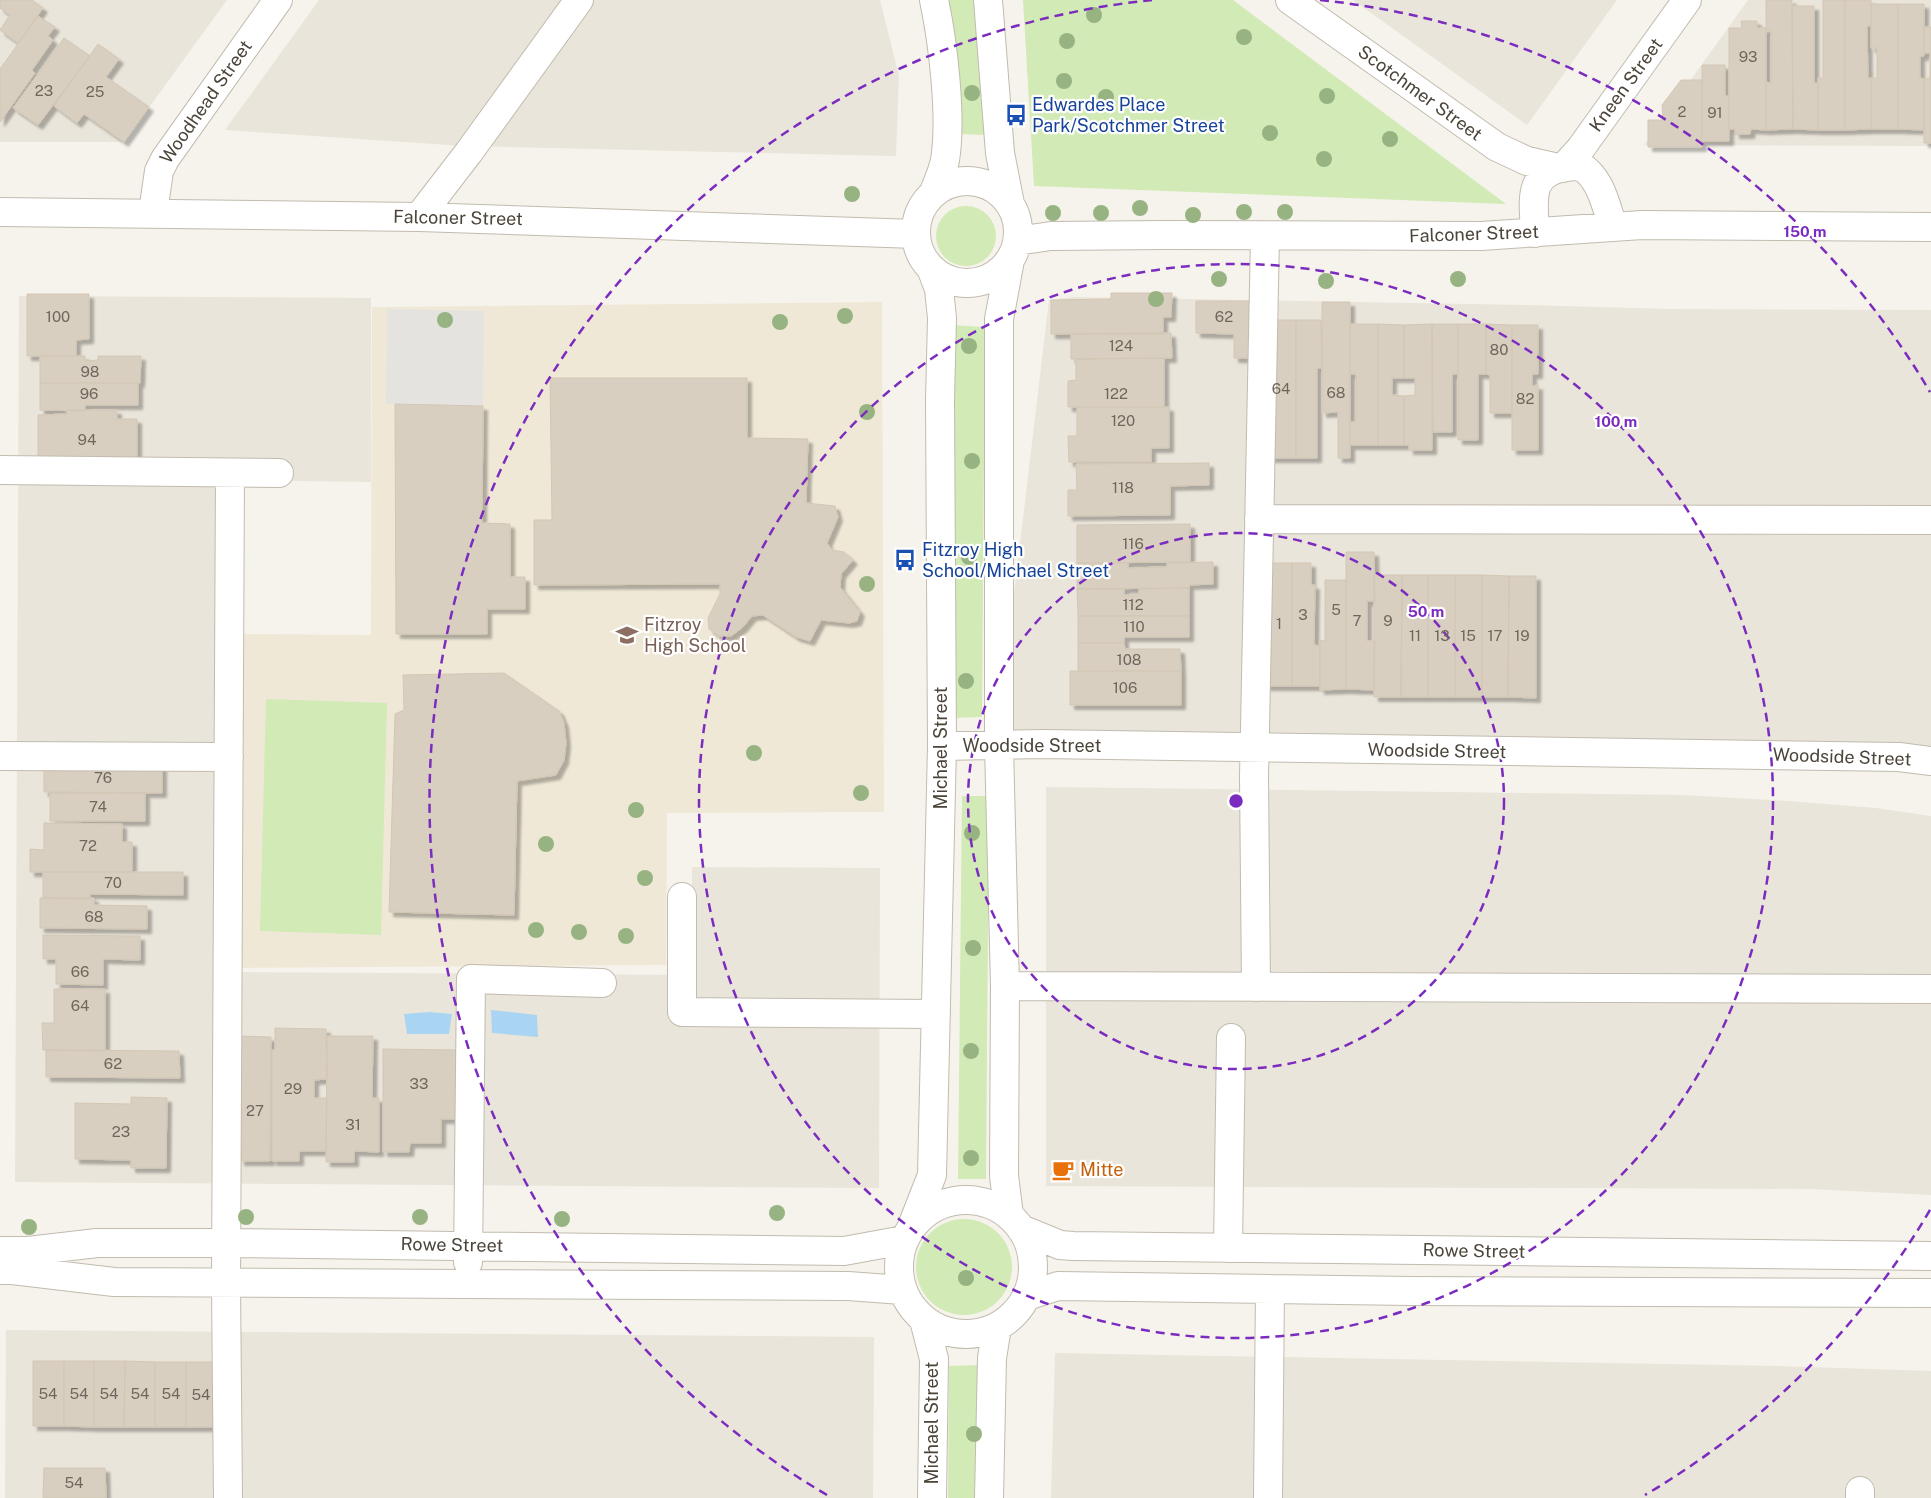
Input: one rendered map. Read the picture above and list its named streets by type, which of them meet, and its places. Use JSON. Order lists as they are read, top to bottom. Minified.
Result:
{"streets":{"street":["Kneen Street","Scotchmer Street","Woodhead Street","Falconer Street","Woodside Street","Michael Street","Rowe Street"]},"crossings":[["Kneen Street","Scotchmer Street"],["Kneen Street","Falconer Street"],["Scotchmer Street","Falconer Street"],["Woodhead Street","Falconer Street"],["Falconer Street","Michael Street"],["Woodside Street","Michael Street"],["Michael Street","Rowe Street"]],"places":{"bus stop":["Edwardes Place Park/Scotchmer Street","Fitzroy High School/Michael Street"],"school or university":["Fitzroy High School"],"cafe":["Mitte"]},"house_numbers":["93","23","25","2","91","100","62","124","80","98","64","68","96","122","82","120","94","118","116","112","5","3","7","9","1","110","11","13","15","17","19","108","106","76","74","72","70","68","66","64","62","33","29","27","31","23","54","54","54","54","54","54","54"],"rings":["150 m","100 m","50 m"]}
